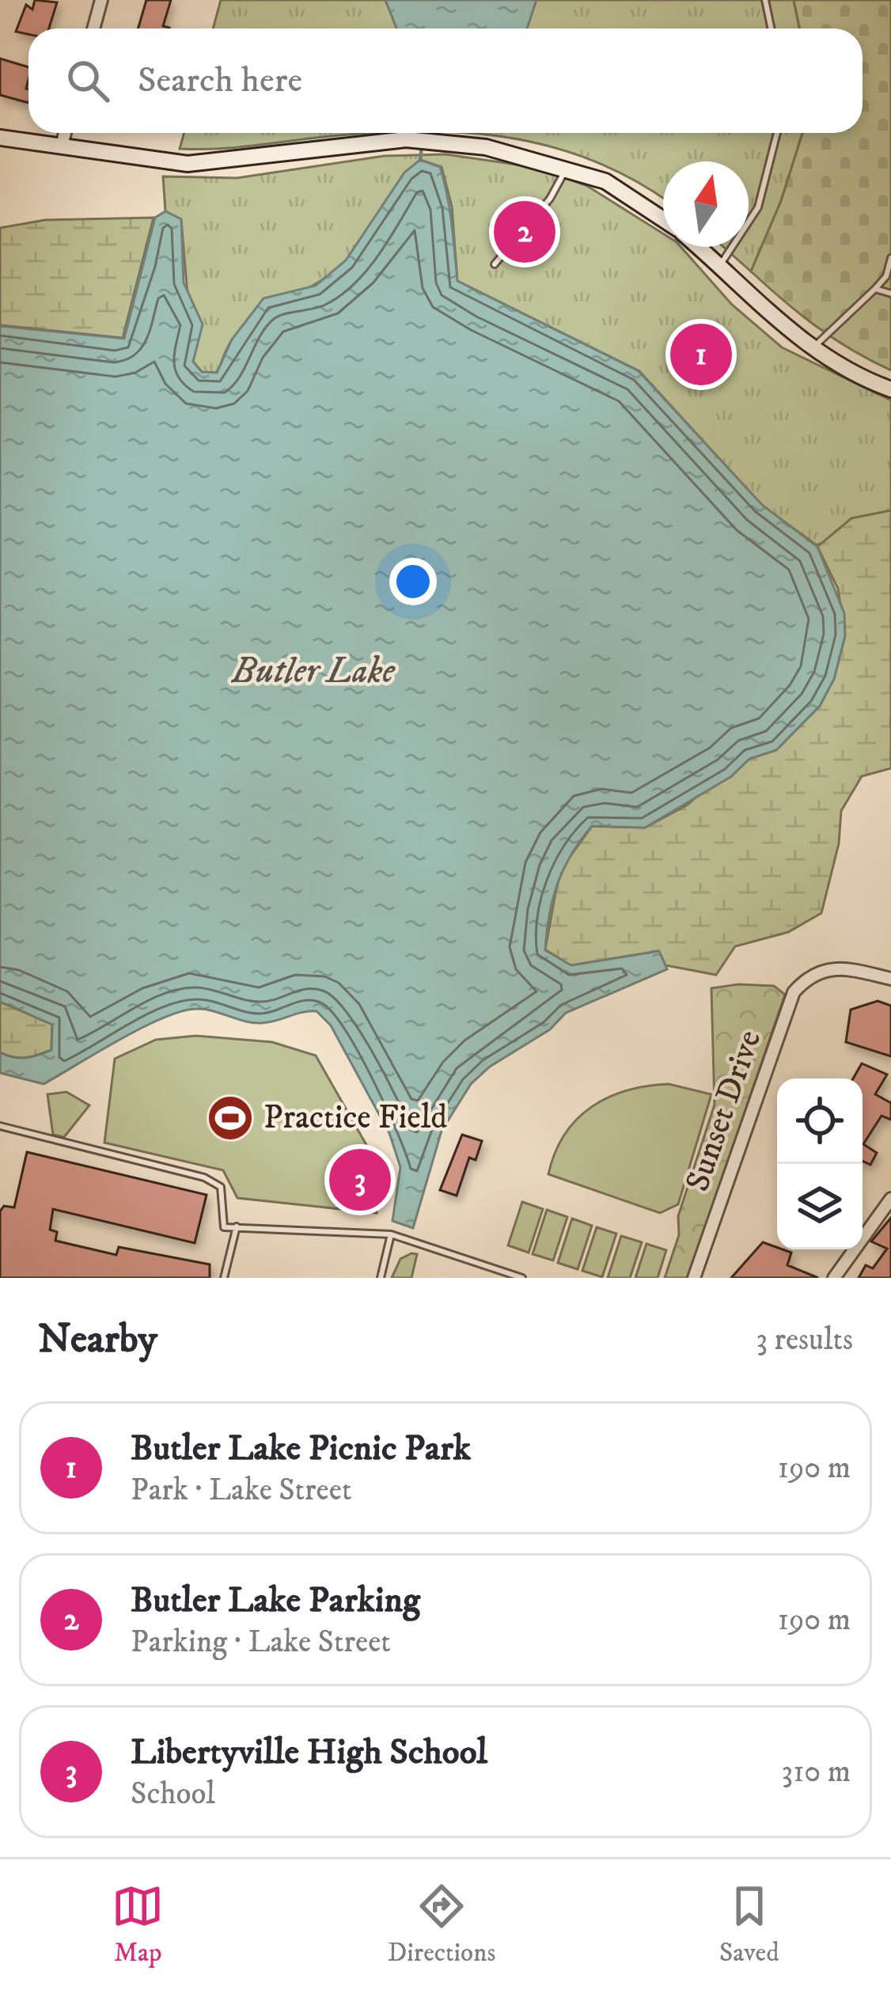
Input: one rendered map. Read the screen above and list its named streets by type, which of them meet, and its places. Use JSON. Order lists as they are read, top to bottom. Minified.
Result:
{"streets":{"street":["Sunset Drive"]},"water":["Butler Lake"],"places":{"sports":["Practice Field"]},"north":"top","page":{"search":"Search here","pins":["2","1","3"],"heading":["Nearby","3 results"],"list":[{"mark":"1","name":"Butler Lake Picnic Park","note":"Park · Lake Street","value":"190 m"},{"mark":"2","name":"Butler Lake Parking","note":"Parking · Lake Street","value":"190 m"},{"mark":"3","name":"Libertyville High School","note":"School","value":"310 m"}],"nav":["Map","Directions","Saved"]}}
